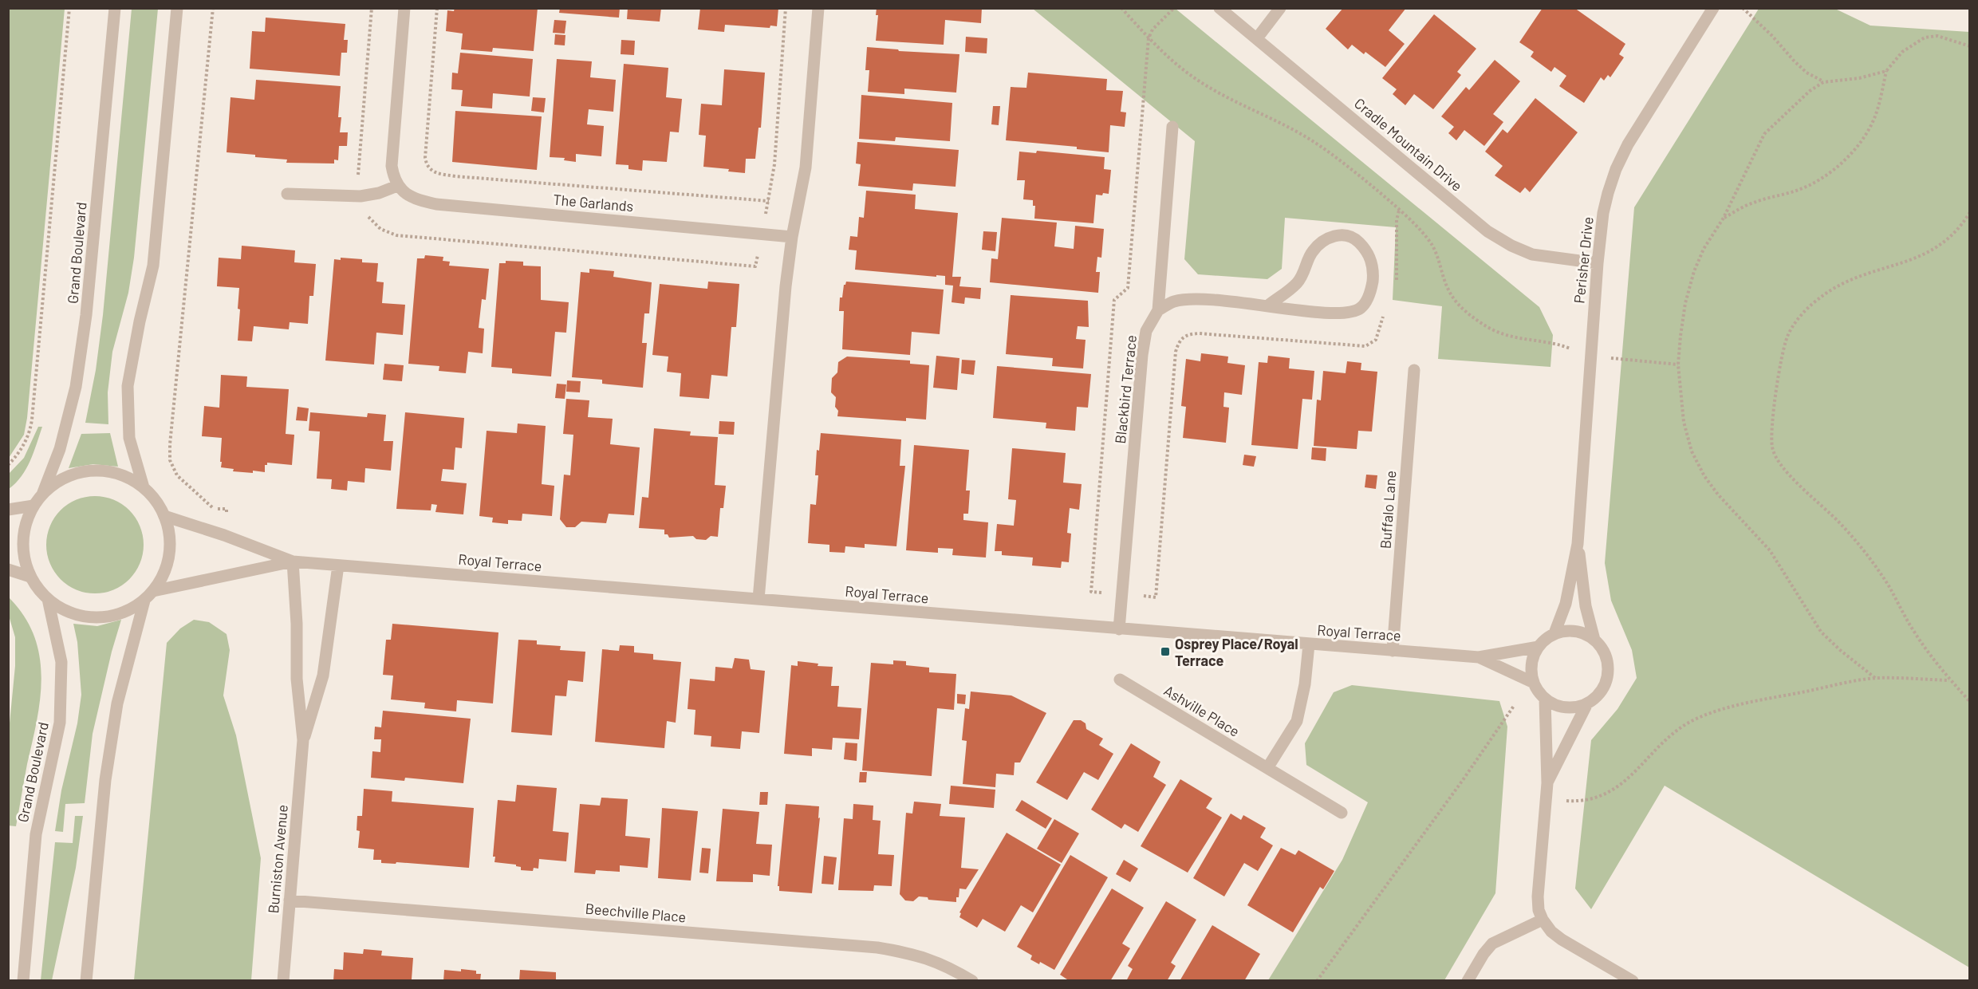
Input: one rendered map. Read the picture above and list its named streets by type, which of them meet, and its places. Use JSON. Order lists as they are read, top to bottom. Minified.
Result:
{"streets":{"street":["Cradle Mountain Drive","The Garlands","Grand Boulevard","Perisher Drive","Blackbird Terrace","Buffalo Lane","Royal Terrace","Ashville Place","Burniston Avenue","Beechville Place"]},"crossings":[["Cradle Mountain Drive","Perisher Drive"],["Grand Boulevard","Royal Terrace"],["Perisher Drive","Royal Terrace"],["Blackbird Terrace","Royal Terrace"],["Buffalo Lane","Royal Terrace"],["Royal Terrace","Burniston Avenue"],["Burniston Avenue","Beechville Place"]],"places":{"transit":["Osprey Place/Royal Terrace"]}}
